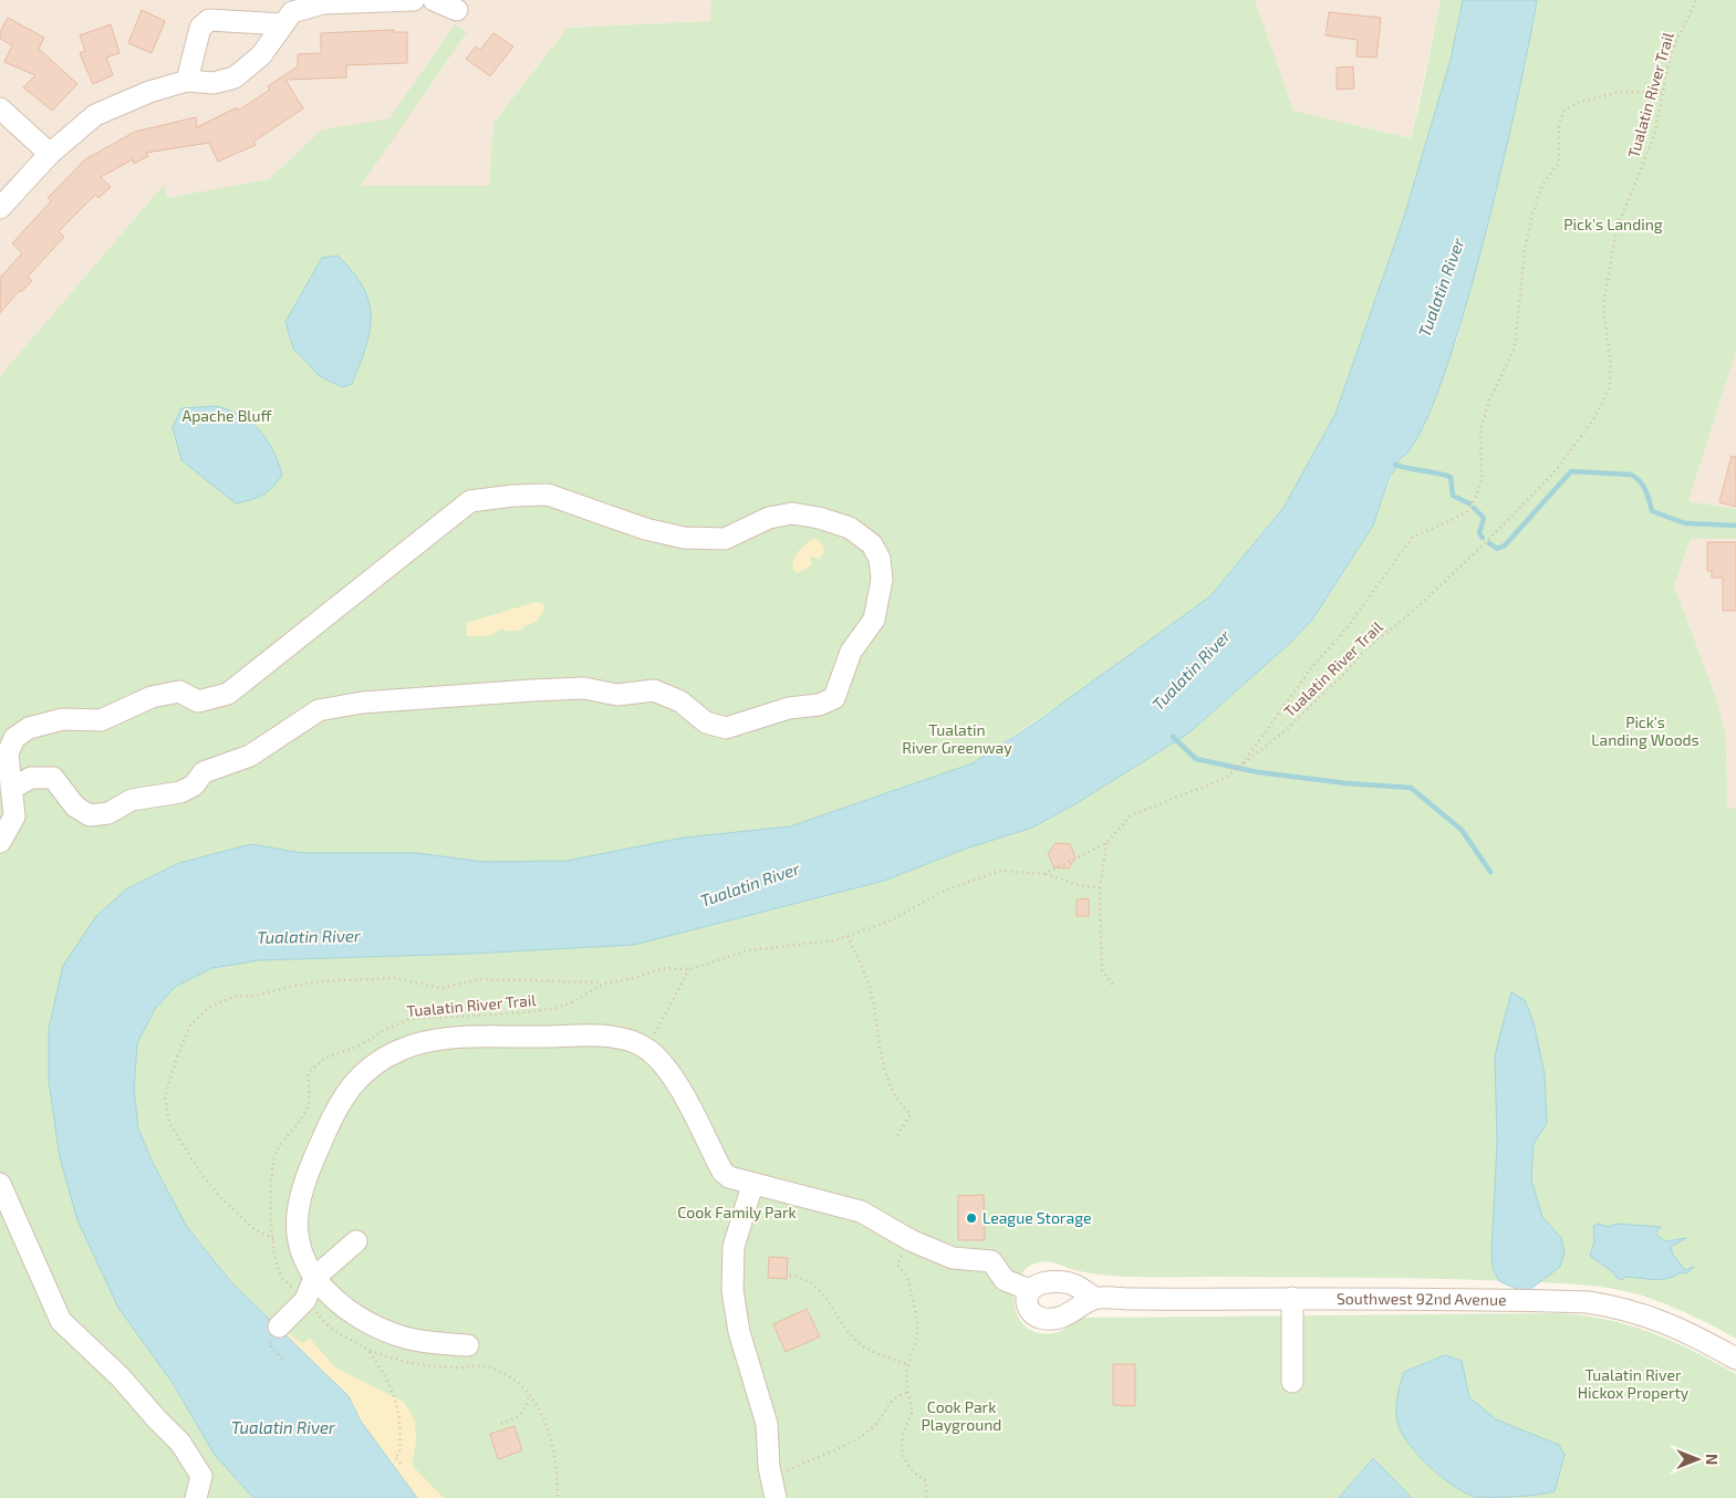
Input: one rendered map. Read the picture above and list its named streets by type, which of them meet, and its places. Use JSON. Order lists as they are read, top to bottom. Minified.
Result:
{"streets":{"street":["Southwest 92nd Avenue"],"path":["Tualatin River Trail"]},"water":["Tualatin River"],"parks":["Pick's Landing","Apache Bluff","Pick's Landing Woods","Tualatin River Greenway","Cook Family Park","Tualatin River Hickox Property","Cook Park Playground"],"places":["League Storage"],"north":"right"}
